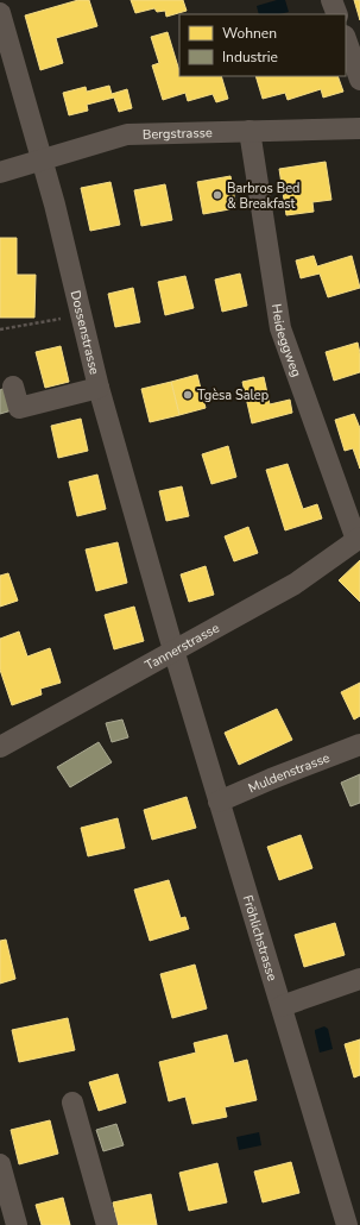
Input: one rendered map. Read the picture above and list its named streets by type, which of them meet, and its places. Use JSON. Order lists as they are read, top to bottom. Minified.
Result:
{"streets":{"street":["Bergstrasse","Dossenstrasse","Heideggweg","Tannerstrasse","Muldenstrasse","Fröhlichstrasse"]},"crossings":[["Bergstrasse","Dossenstrasse"],["Bergstrasse","Heideggweg"],["Dossenstrasse","Tannerstrasse"],["Dossenstrasse","Fröhlichstrasse"],["Heideggweg","Tannerstrasse"],["Tannerstrasse","Fröhlichstrasse"],["Muldenstrasse","Fröhlichstrasse"]],"places":["Barbros Bed & Breakfast","Tgèsa Salep"],"legend":["Wohnen","Industrie"]}
